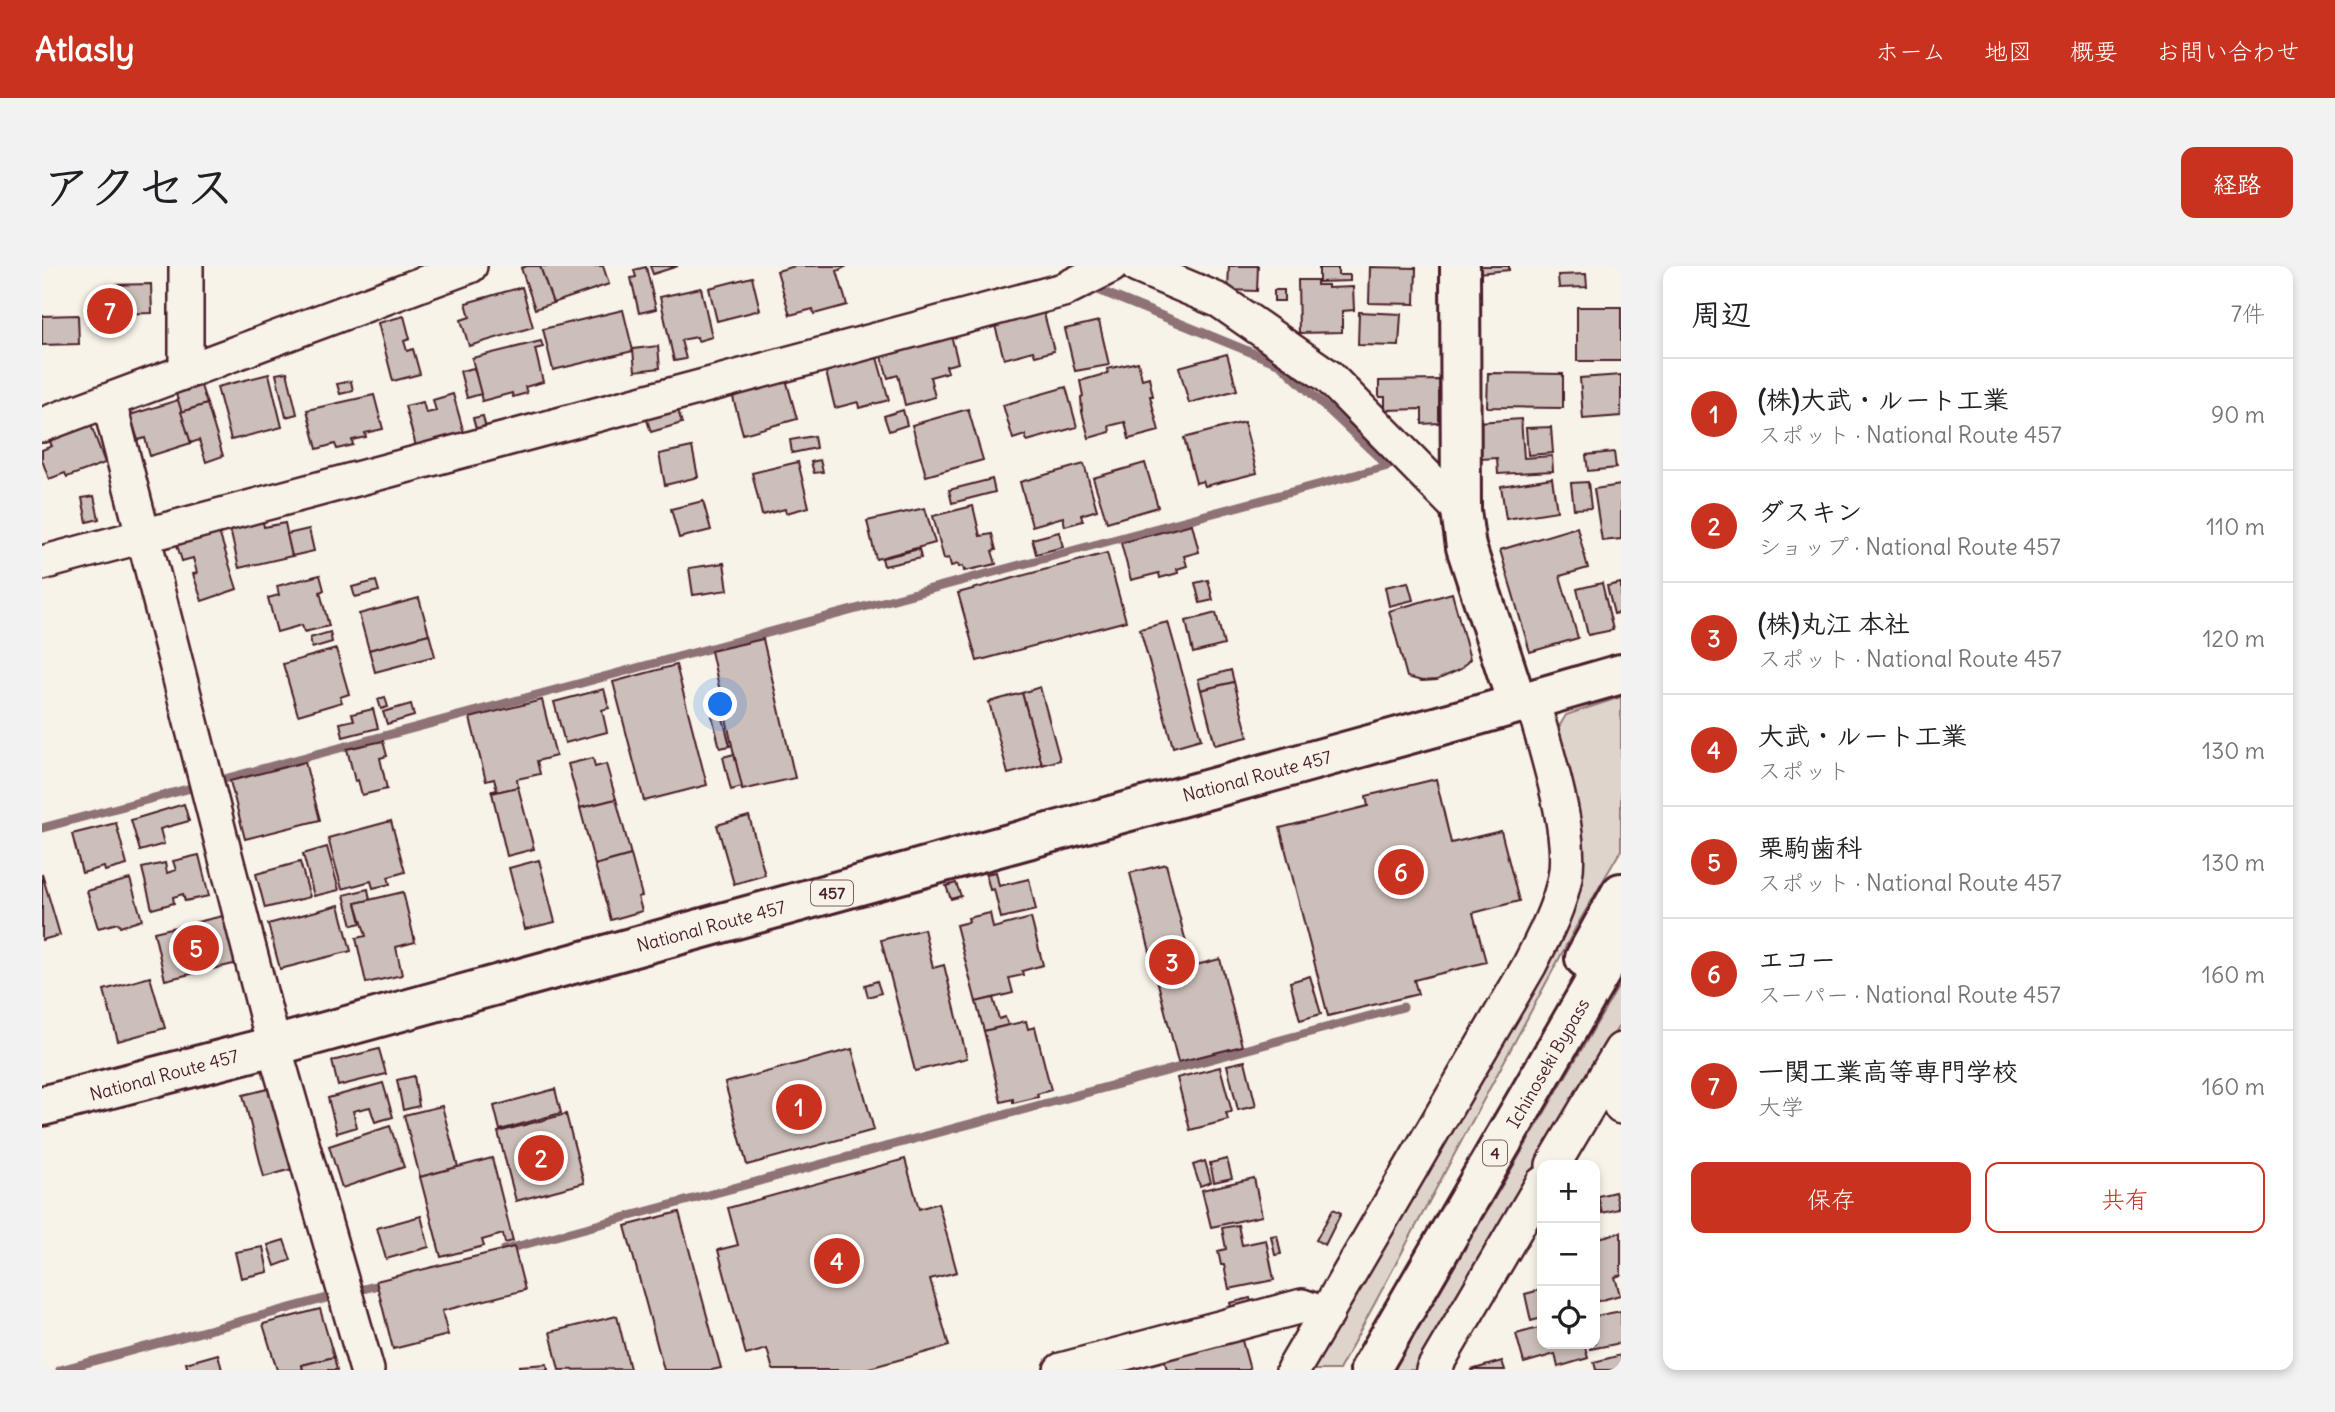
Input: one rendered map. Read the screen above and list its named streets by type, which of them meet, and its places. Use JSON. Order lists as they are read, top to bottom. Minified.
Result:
{"streets":{"main road":["National Route 457","457","Ichinoseki Bypass","4"]},"page":{"header":"Atlasly","nav":["ホーム","地図","概要","お問い合わせ"],"title":"アクセス","buttons":["経路",["保存","共有"]],"heading":["周辺","7件"],"pins":["7","6","5","3","1","2","4"],"list":[{"mark":"1","name":"(株)大武・ルート工業","note":"スポット · National Route 457","value":"90 m"},{"mark":"2","name":"ダスキン","note":"ショップ · National Route 457","value":"110 m"},{"mark":"3","name":"(株)丸江 本社","note":"スポット · National Route 457","value":"120 m"},{"mark":"4","name":"大武・ルート工業","note":"スポット","value":"130 m"},{"mark":"5","name":"栗駒歯科","note":"スポット · National Route 457","value":"130 m"},{"mark":"6","name":"エコー","note":"スーパー · National Route 457","value":"160 m"},{"mark":"7","name":"一関工業高等専門学校","note":"大学","value":"160 m"}],"map_buttons":["+","−"]}}
